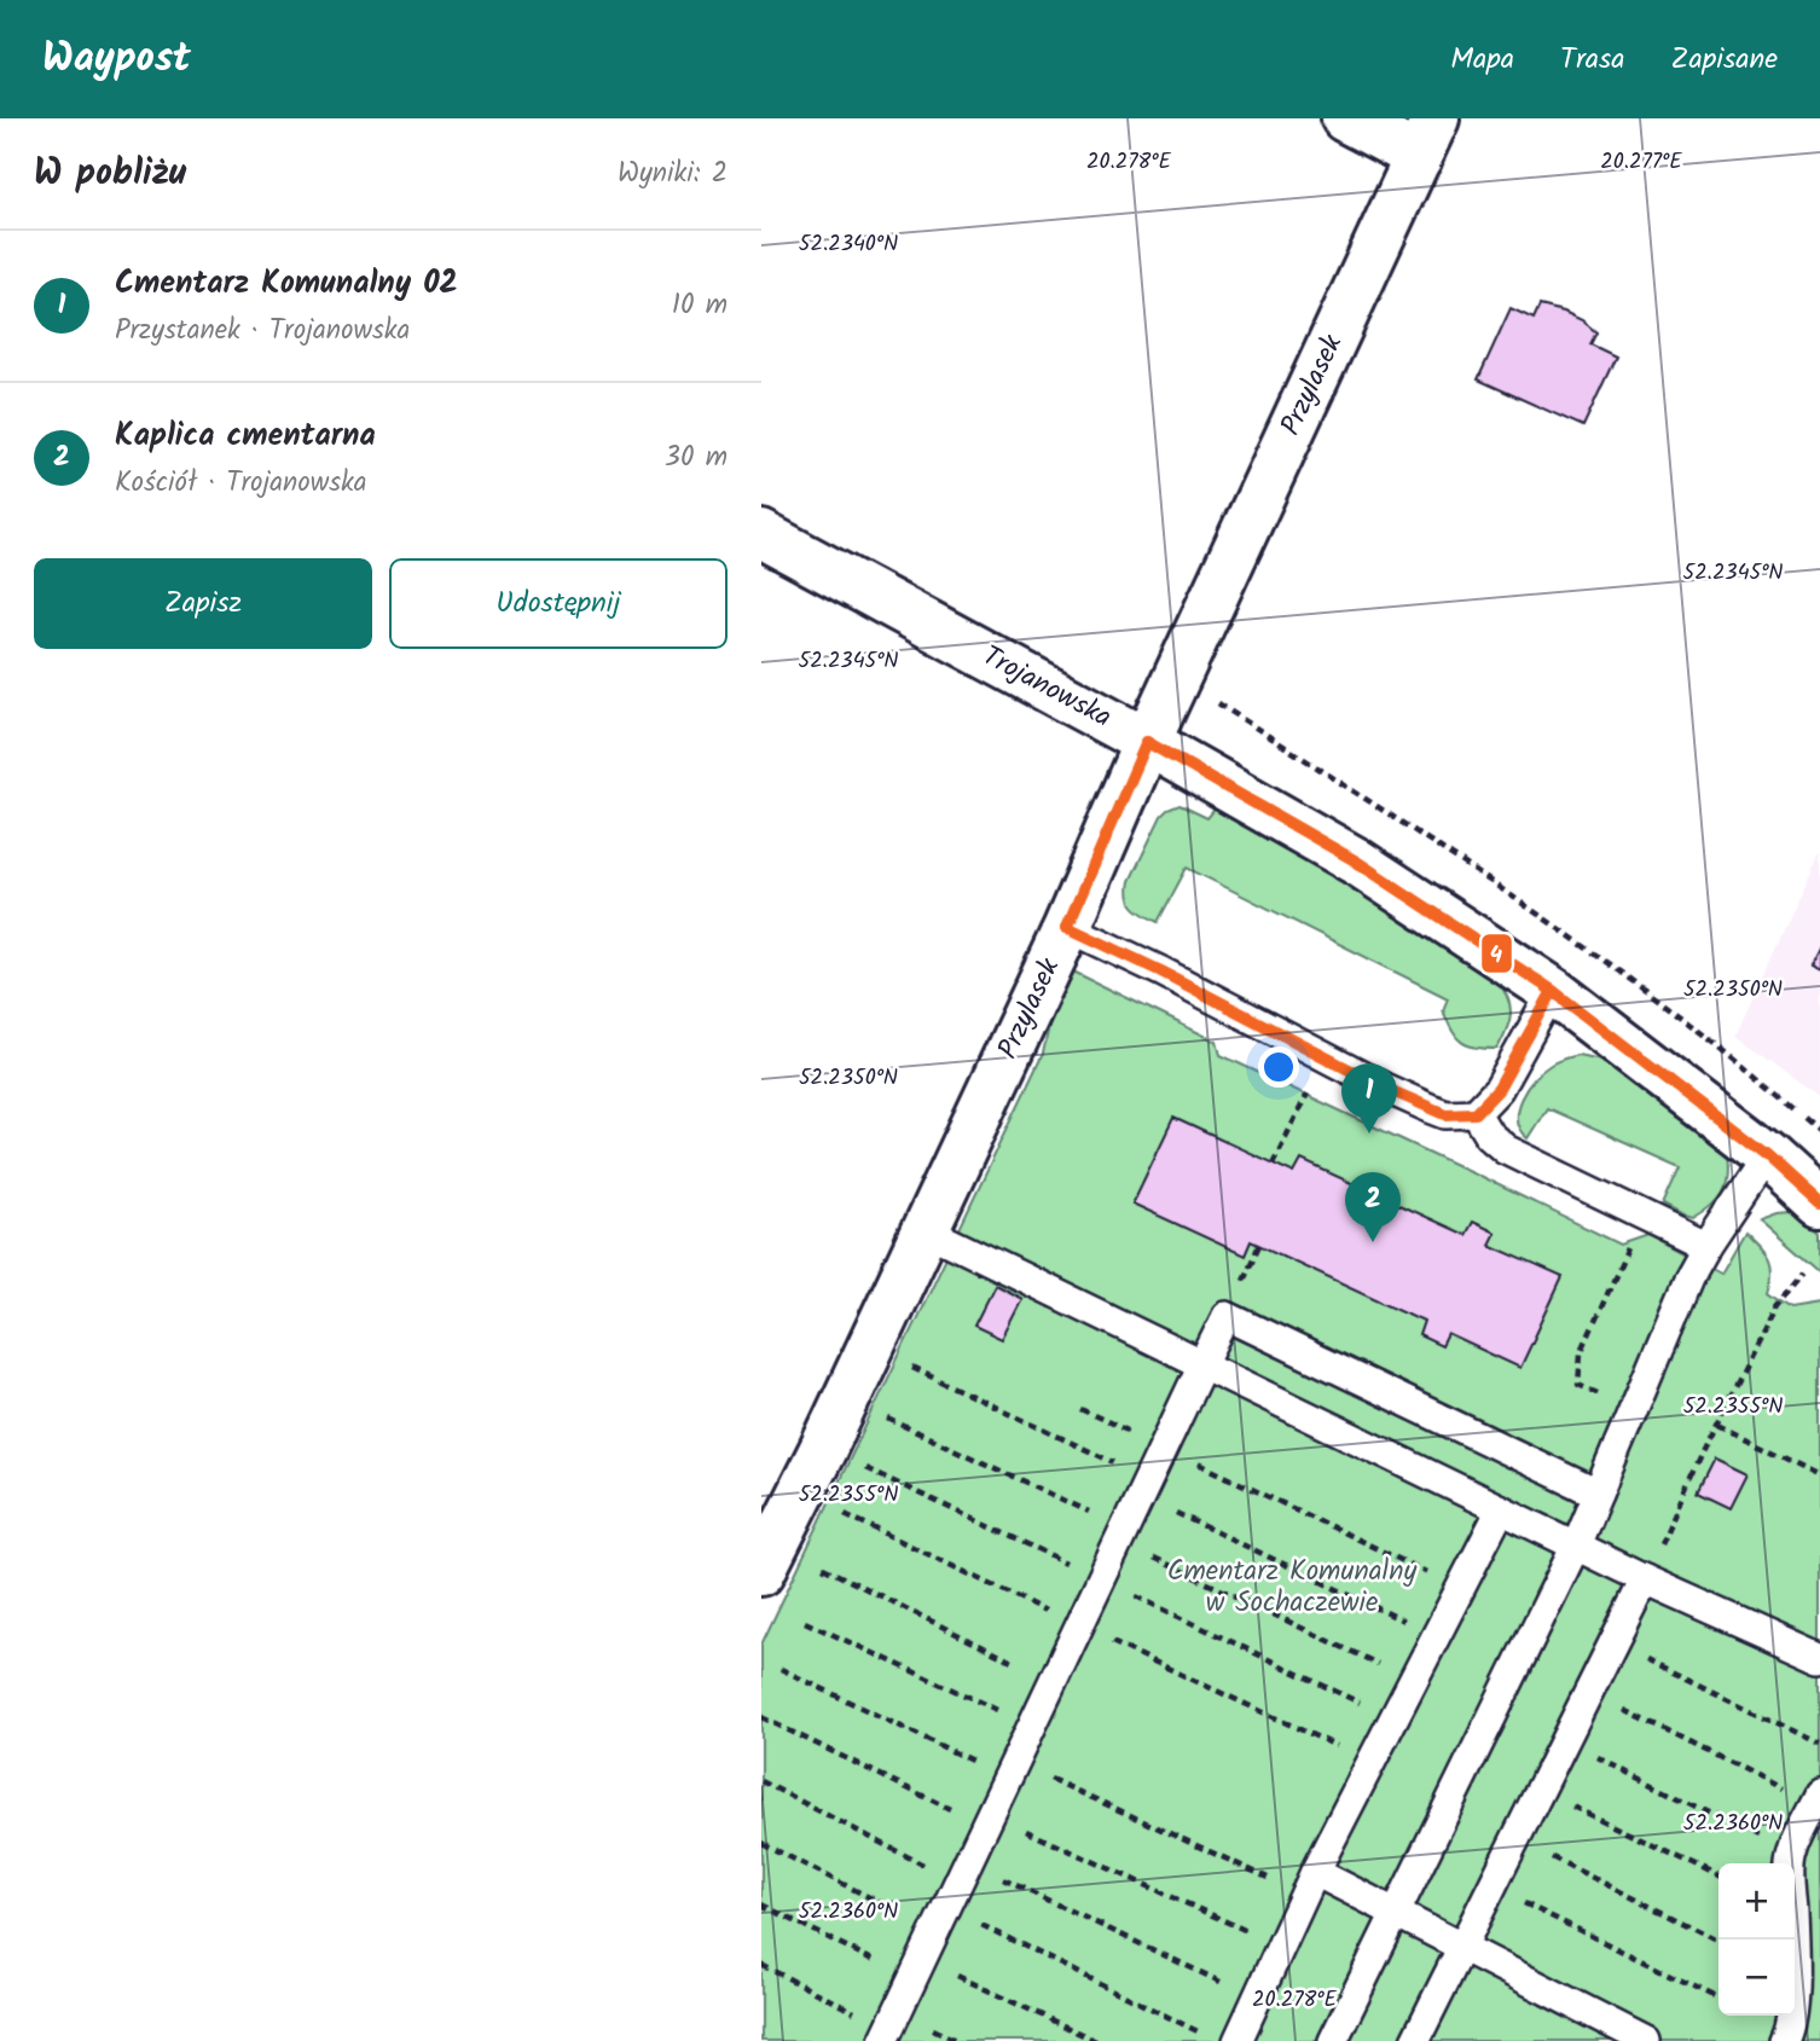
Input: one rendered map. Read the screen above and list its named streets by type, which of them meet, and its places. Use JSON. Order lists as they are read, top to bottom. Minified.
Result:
{"streets":{"street":["Przylasek","Trojanowska"]},"crossings":[["Przylasek","Trojanowska"]],"parks":["Cmentarz Komunalny w Sochaczewie"],"lines":["transit line 4"],"page":{"header":"Waypost","nav":["Mapa","Trasa","Zapisane"],"heading":["W pobliżu","Wyniki: 2"],"list":[{"mark":"1","name":"Cmentarz Komunalny 02","note":"Przystanek · Trojanowska","value":"10 m"},{"mark":"2","name":"Kaplica cmentarna","note":"Kościół · Trojanowska","value":"30 m"}],"buttons":["Zapisz","Udostępnij"],"pins":["1","2"],"map_buttons":["+","−"]},"coordinates":["20.278°E","20.277°E","52.2340°N","52.2345°N","52.2350°N","52.2355°N","52.2360°N"]}
